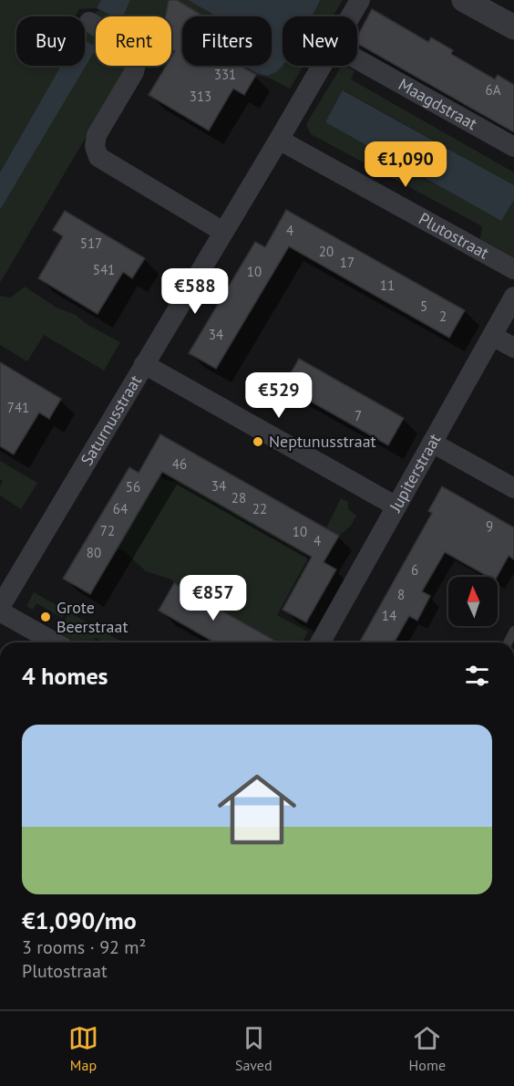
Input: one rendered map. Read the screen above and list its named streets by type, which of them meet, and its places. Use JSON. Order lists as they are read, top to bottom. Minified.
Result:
{"streets":{"street":["Maagdstraat","Plutostraat","Saturnusstraat","Jupiterstraat"]},"crossings":[["Plutostraat","Saturnusstraat"]],"places":["Neptunusstraat","Grote Beerstraat"],"house_numbers":["331","6A","313","4","517","20","17","541","10","11","5","2","34","741","7","46","34","56","28","64","22","9","72","10","4","80","6","8","14"],"north":"top","page":{"chip":["Buy","Rent","Filters","New"],"price":["€1,090","€588","€529","€857"],"heading":"4 homes","list":[{"name":"€1,090/mo","note":"3 rooms · 92 m² · Plutostraat"}],"tabs":["Map","Saved","Home"]}}
